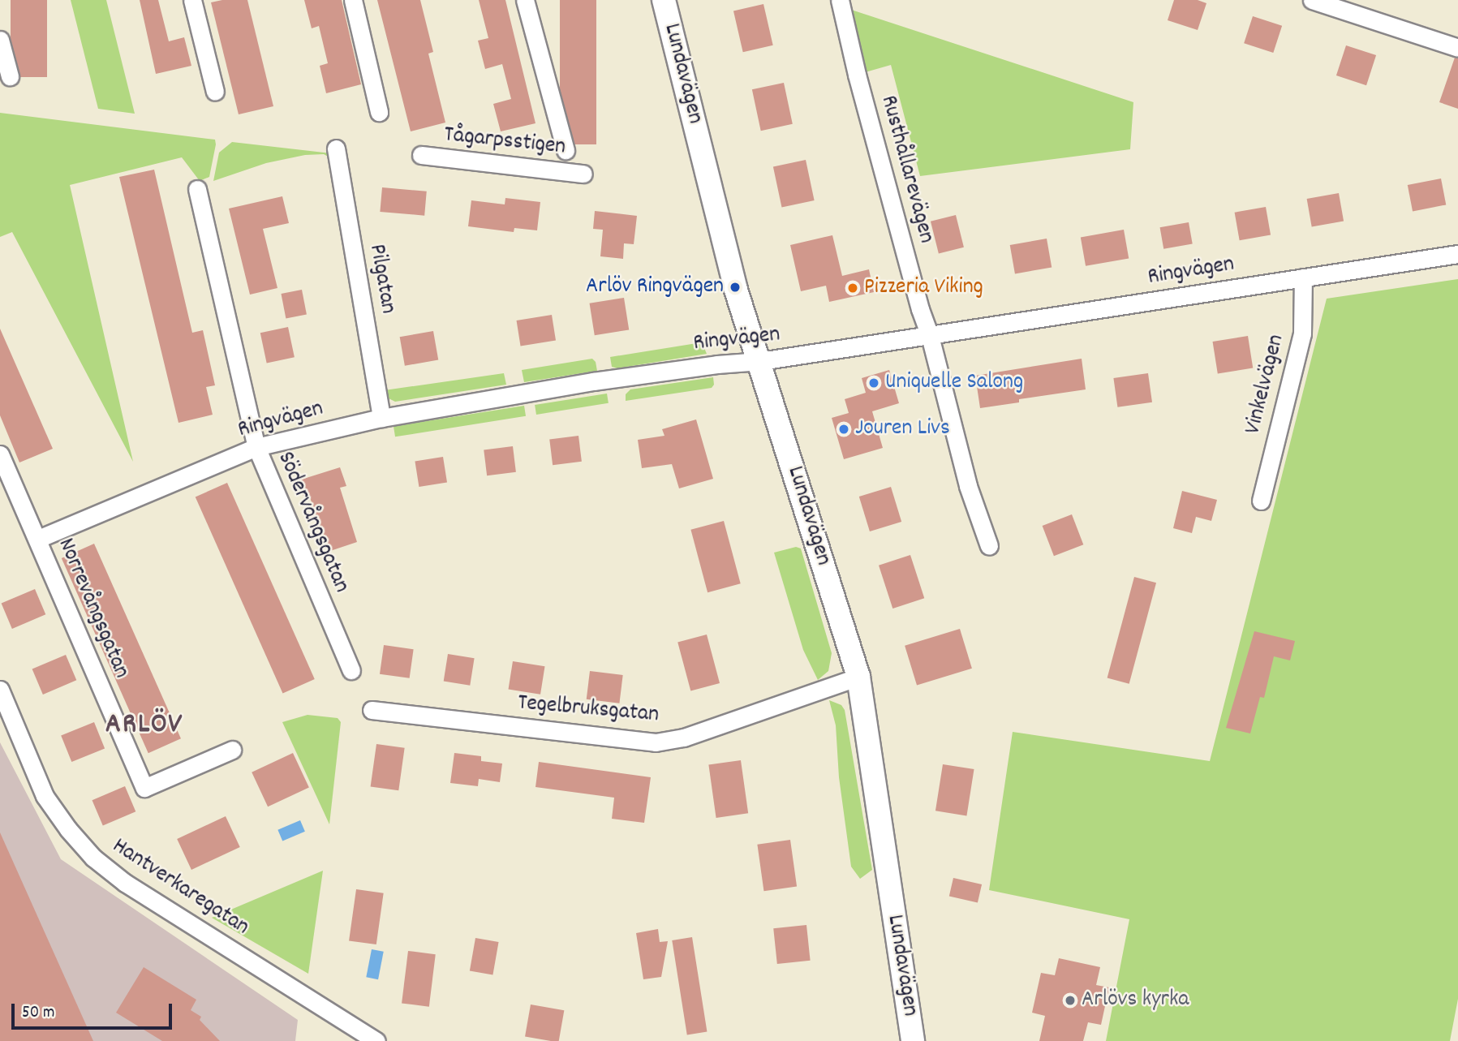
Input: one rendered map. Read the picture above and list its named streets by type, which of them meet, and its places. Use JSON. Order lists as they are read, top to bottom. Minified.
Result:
{"streets":{"main road":["Lundavägen"],"street":["Tågarpsstigen","Rusthållarevägen","Ringvägen","Pilgatan","Vinkelvägen","Södervångsgatan","Norrevångsgatan","Tegelbruksgatan","Hantverkaregatan"]},"crossings":[["Lundavägen","Ringvägen"],["Lundavägen","Tegelbruksgatan"],["Rusthållarevägen","Ringvägen"],["Ringvägen","Pilgatan"],["Ringvägen","Vinkelvägen"],["Ringvägen","Södervångsgatan"],["Ringvägen","Norrevångsgatan"]],"districts":["ARLÖV"],"places":["Arlöv Ringvägen","Pizzeria Viking","Uniquelle Salong","Jouren Livs","Arlövs kyrka"],"scale_bar":"50 m"}
